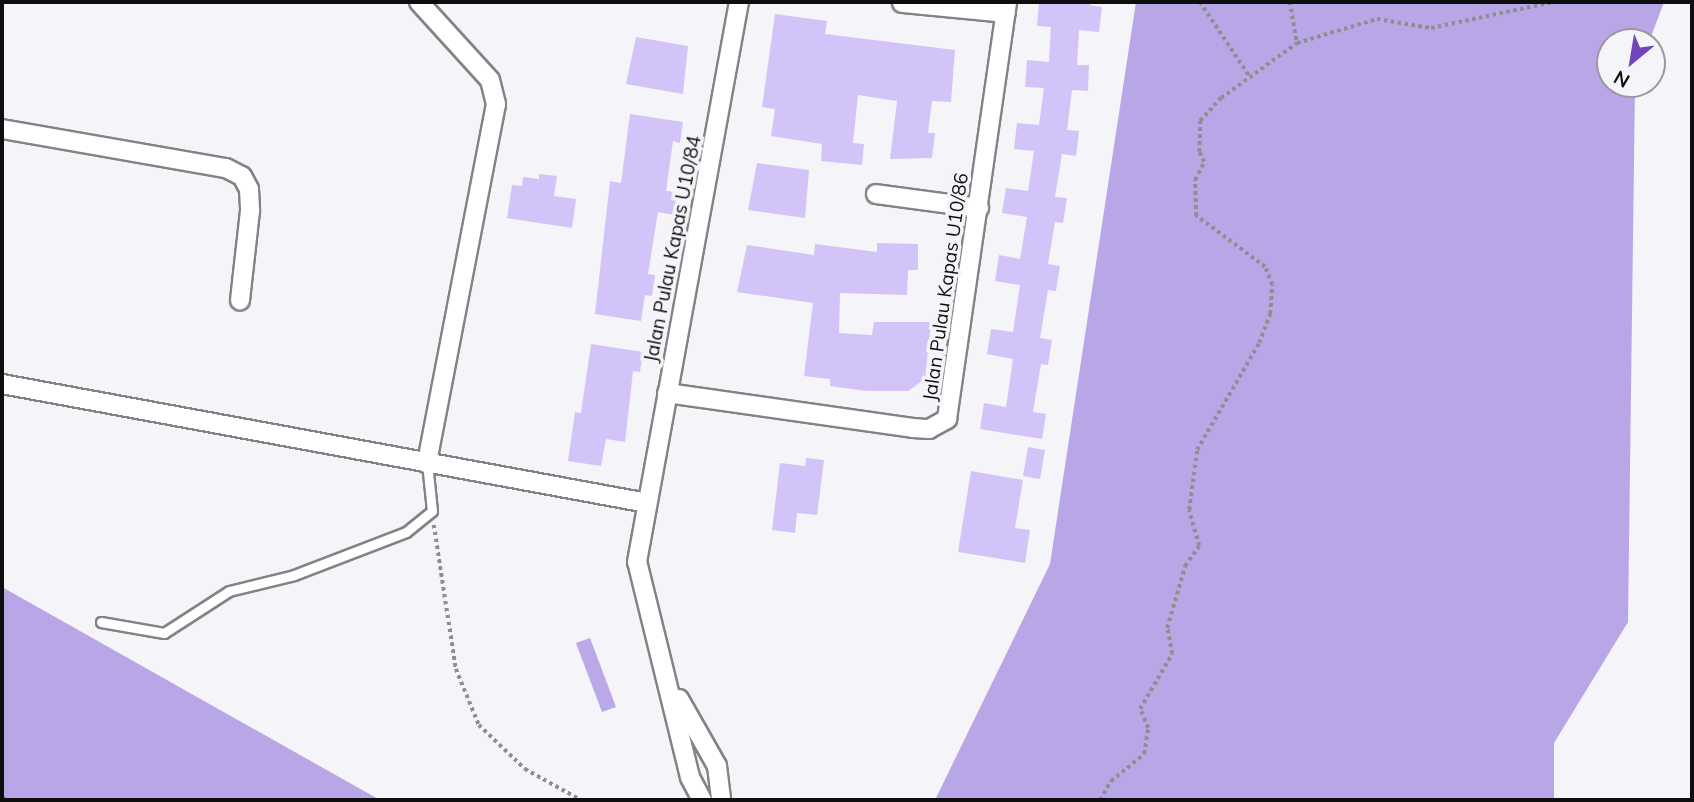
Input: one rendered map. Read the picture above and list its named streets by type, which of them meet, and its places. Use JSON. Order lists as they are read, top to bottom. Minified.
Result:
{"streets":{"street":["Jalan Pulau Kapas U10/84","Jalan Pulau Kapas U10/86"]},"crossings":[["Jalan Pulau Kapas U10/84","Jalan Pulau Kapas U10/86"]],"north":"bottom left"}
